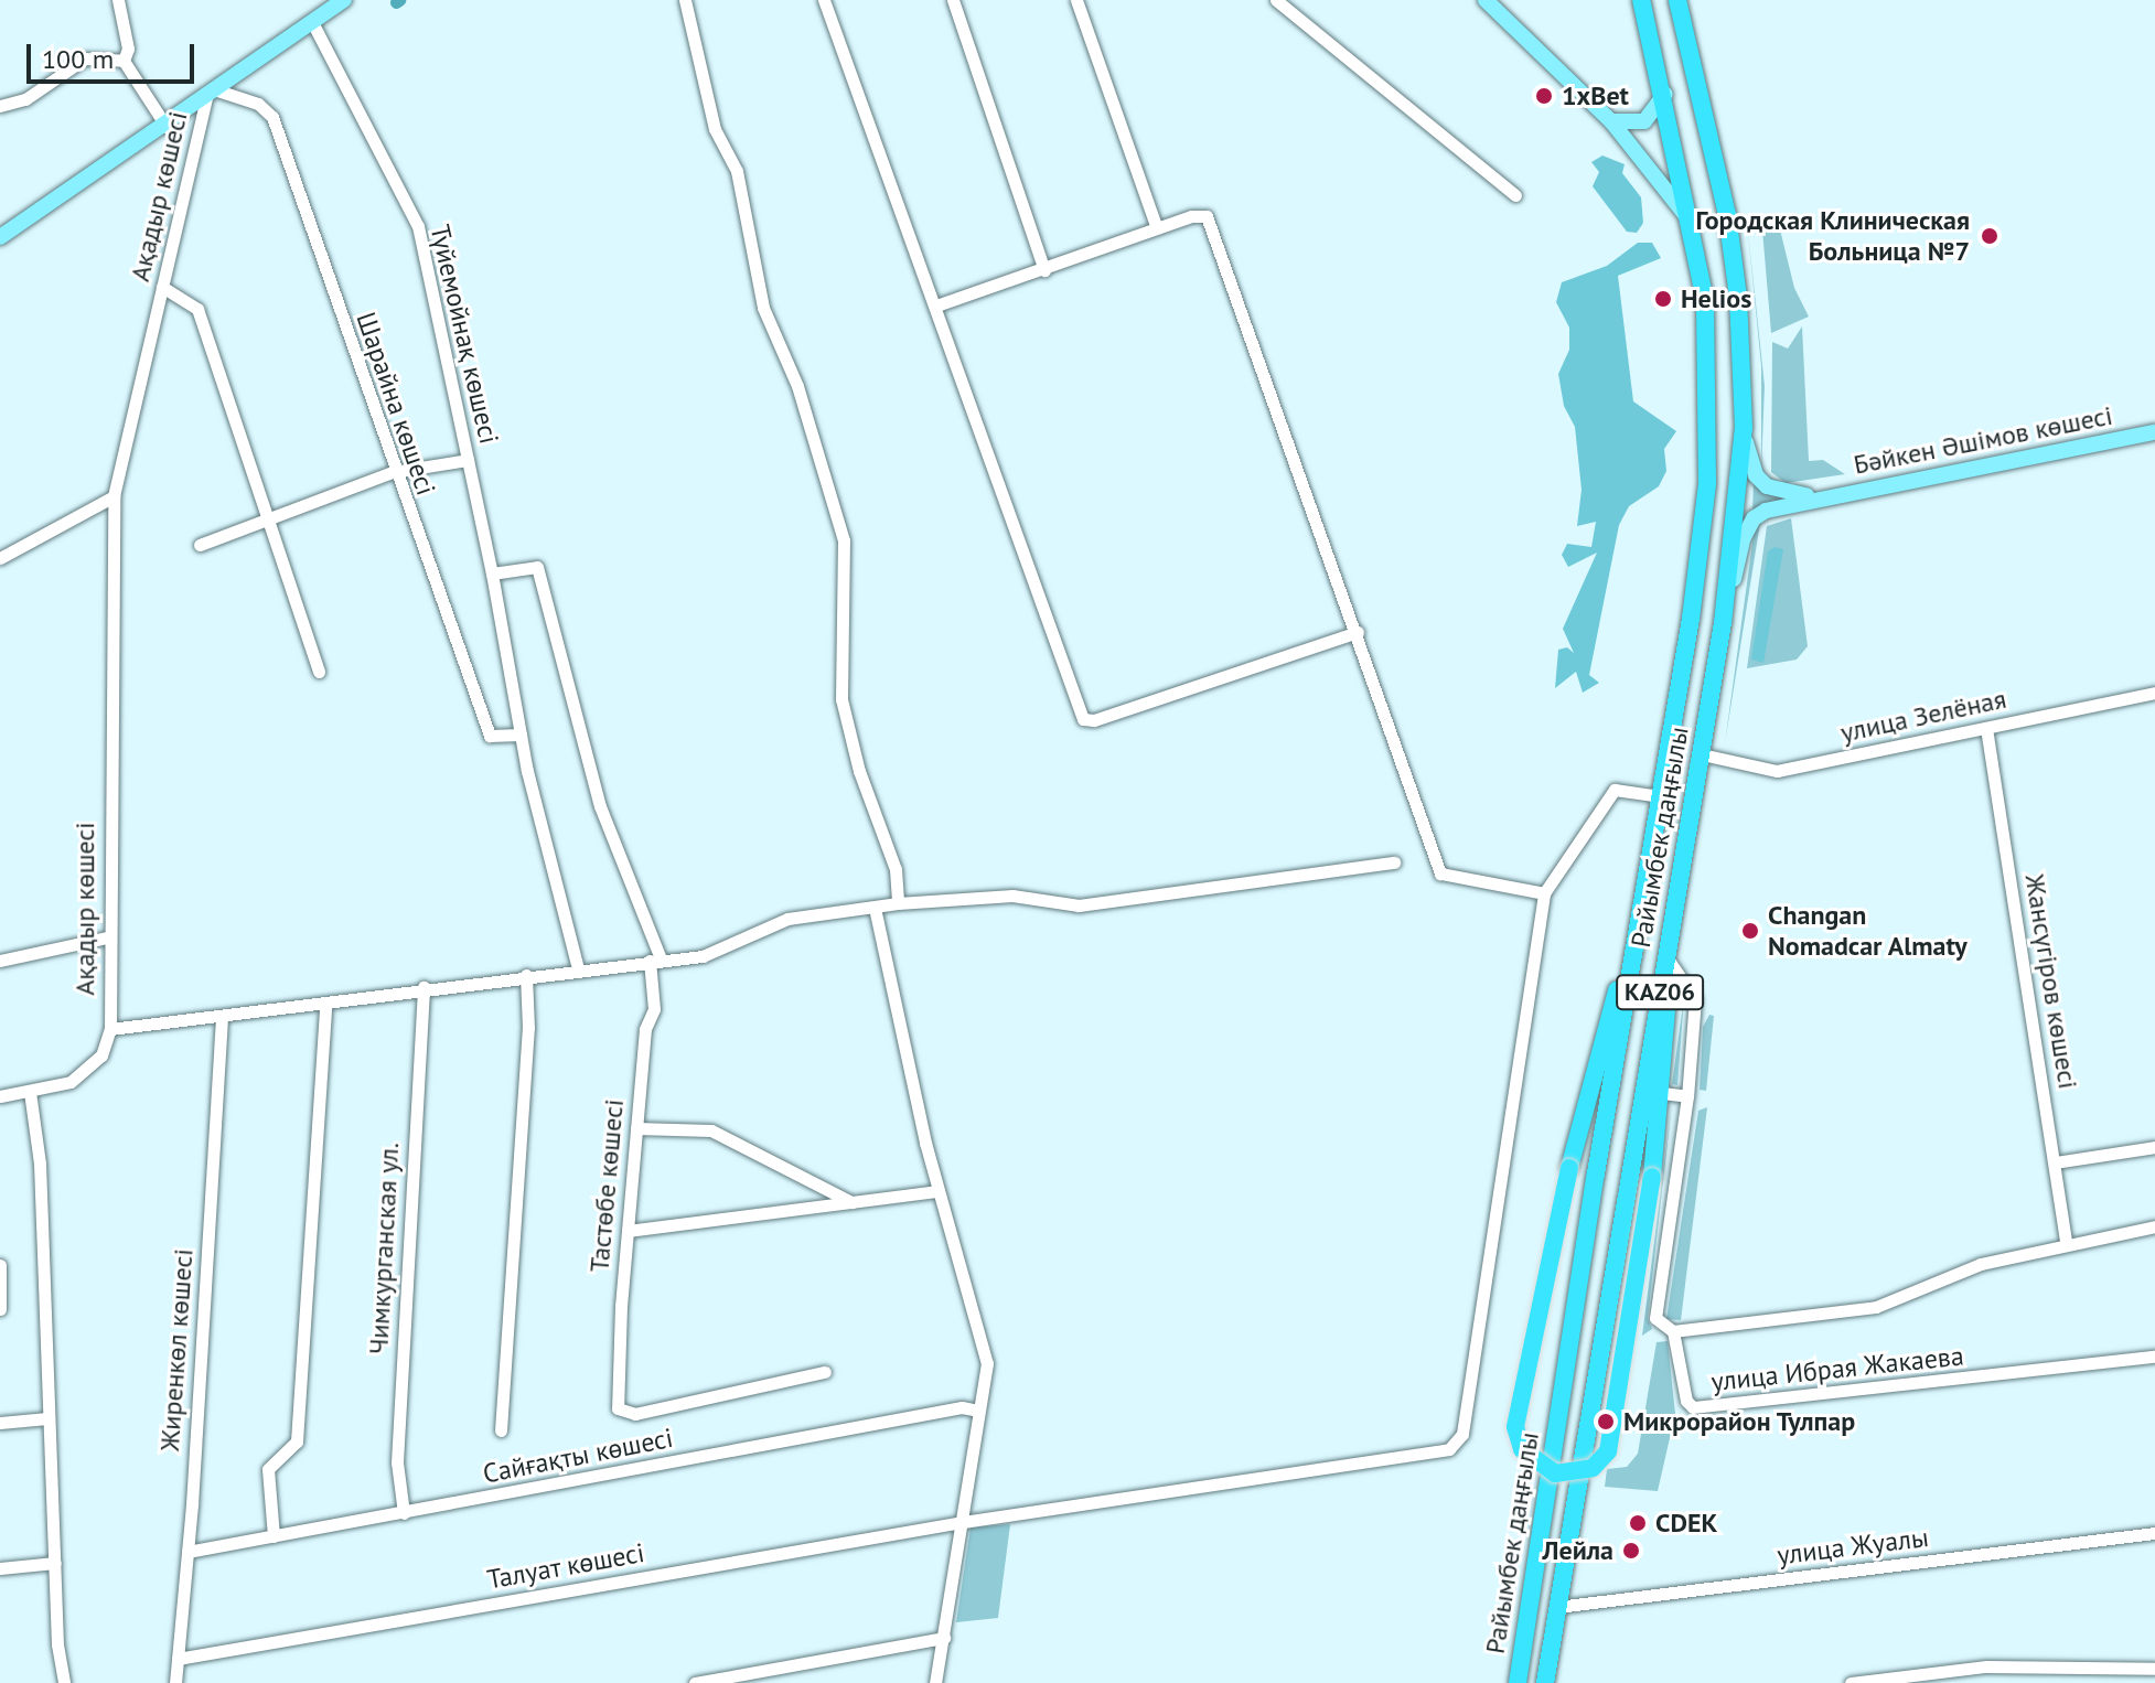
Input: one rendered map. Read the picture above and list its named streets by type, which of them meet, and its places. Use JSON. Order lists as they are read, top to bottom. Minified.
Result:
{"streets":{"highway":["Райымбек даңғылы","KАZ06"],"main road":["Бәйкен Әшімов көшесі"],"street":["Ақадыр көшесі","Түйемойнақ көшесі","Шарайна көшесі","улица Зелёная","Жансүгіров көшесі","Тастөбе көшесі","Чимкурганская ул.","Жиренкөл көшесі","улица Ибрая Жакаева","Сайғақты көшесі","улица Жуалы","Талуат көшесі"]},"crossings":[["Ақадыр көшесі","Шарайна көшесі"],["Түйемойнақ көшесі","Шарайна көшесі"],["улица Зелёная","Райымбек даңғылы"],["улица Зелёная","Жансүгіров көшесі"],["Райымбек даңғылы","улица Жуалы"],["Чимкурганская ул.","Сайғақты көшесі"],["Жиренкөл көшесі","Сайғақты көшесі"],["Жиренкөл көшесі","Талуат көшесі"]],"places":["1xBet","Городская Клиническая Больница №7","Helios","Changan Nomadcar Almaty","Микрорайон Тулпар","CDEK","Лейла"],"scale_bar":"100 m"}
